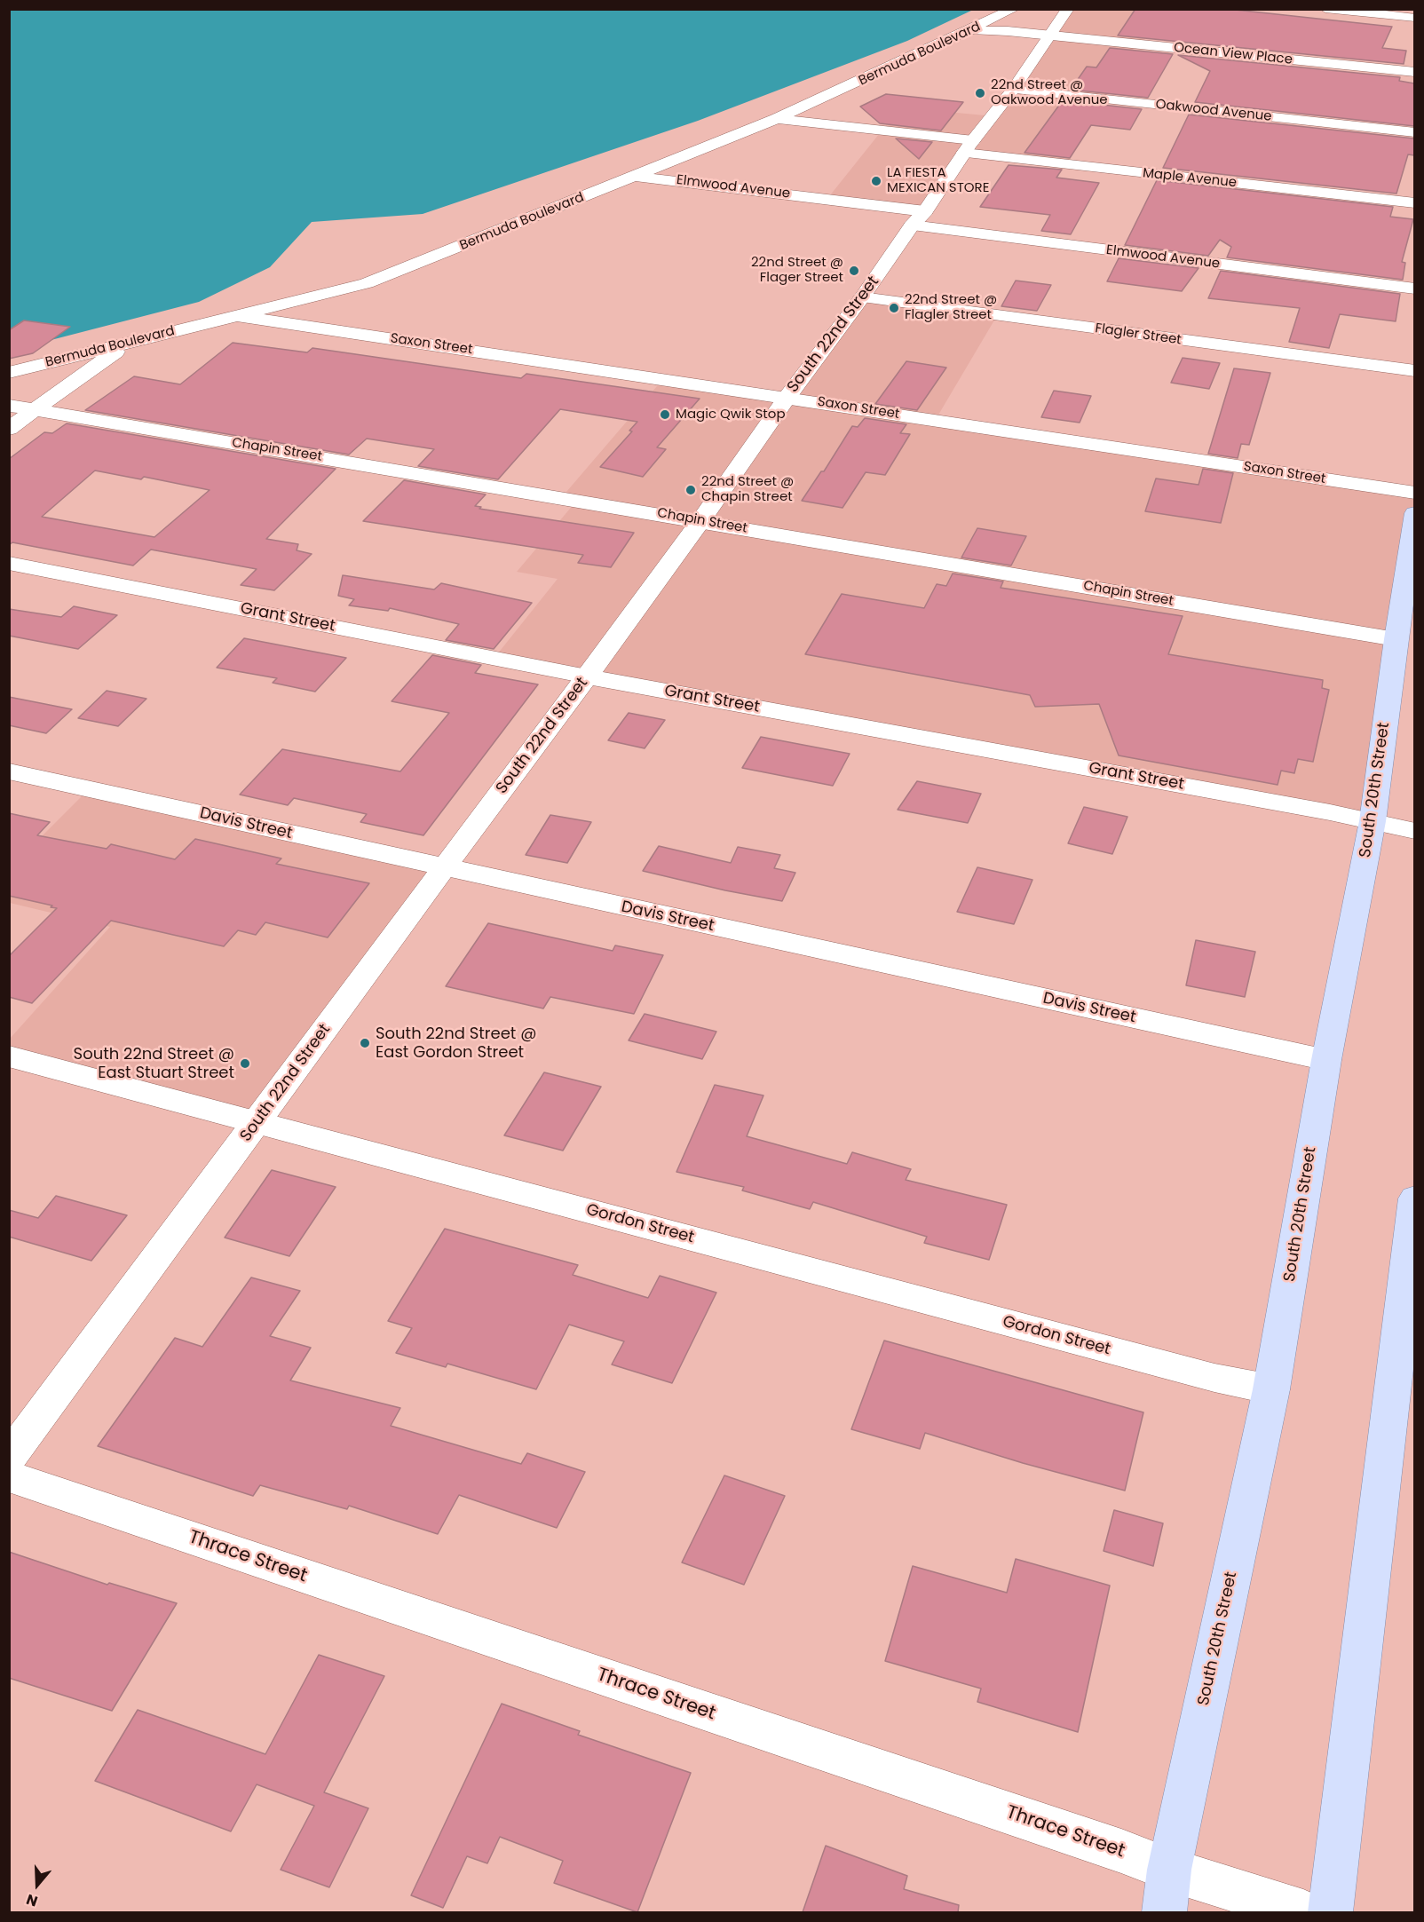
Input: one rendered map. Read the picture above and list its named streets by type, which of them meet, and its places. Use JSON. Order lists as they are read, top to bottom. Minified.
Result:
{"streets":{"main road":["South 20th Street"],"street":["Bermuda Boulevard","Ocean View Place","Oakwood Avenue","Maple Avenue","Elmwood Avenue","South 22nd Street","Flagler Street","Saxon Street","Chapin Street","Grant Street","Davis Street","Gordon Street","Thrace Street"]},"crossings":[["Bermuda Boulevard","Ocean View Place"],["Bermuda Boulevard","Maple Avenue"],["Bermuda Boulevard","Elmwood Avenue"],["Bermuda Boulevard","Saxon Street"],["Ocean View Place","South 22nd Street"],["Oakwood Avenue","South 22nd Street"],["Maple Avenue","South 22nd Street"],["Elmwood Avenue","South 22nd Street"],["South 22nd Street","Flagler Street"],["South 22nd Street","Saxon Street"],["South 22nd Street","Chapin Street"],["South 22nd Street","Grant Street"],["South 22nd Street","Davis Street"],["South 22nd Street","Gordon Street"],["Chapin Street","South 20th Street"],["Grant Street","South 20th Street"],["South 20th Street","Davis Street"],["South 20th Street","Gordon Street"],["South 20th Street","Thrace Street"]],"places":["22nd Street @ Oakwood Avenue","LA FIESTA MEXICAN STORE","22nd Street @ Flager Street","22nd Street @ Flagler Street","Magic Qwik Stop","22nd Street @ Chapin Street","South 22nd Street @ East Gordon Street","South 22nd Street @ East Stuart Street"],"north":"bottom"}
